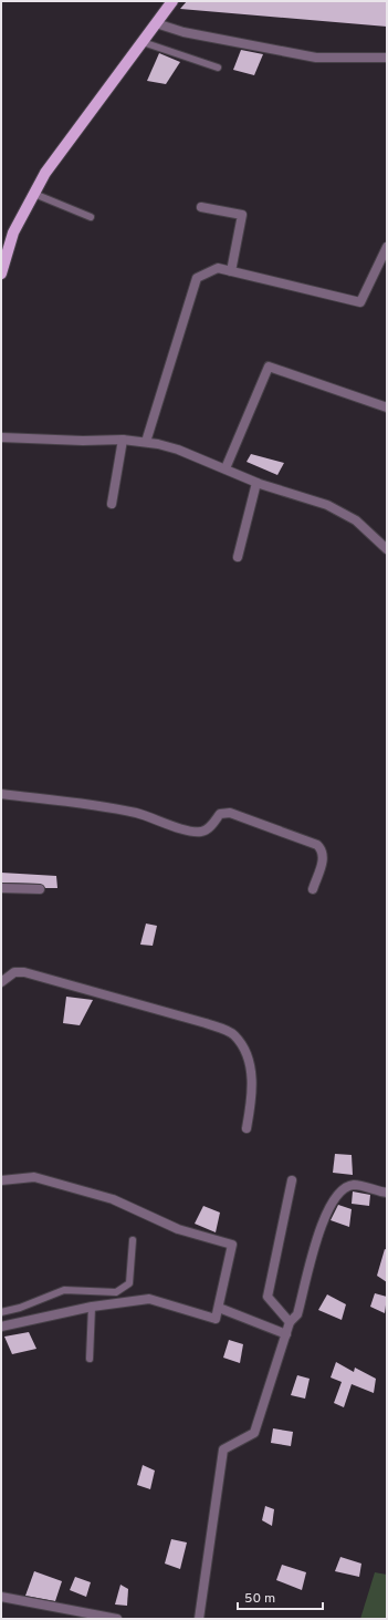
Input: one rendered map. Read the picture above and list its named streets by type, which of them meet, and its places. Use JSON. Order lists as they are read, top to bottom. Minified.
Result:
{"scale_bar":"50 m"}
